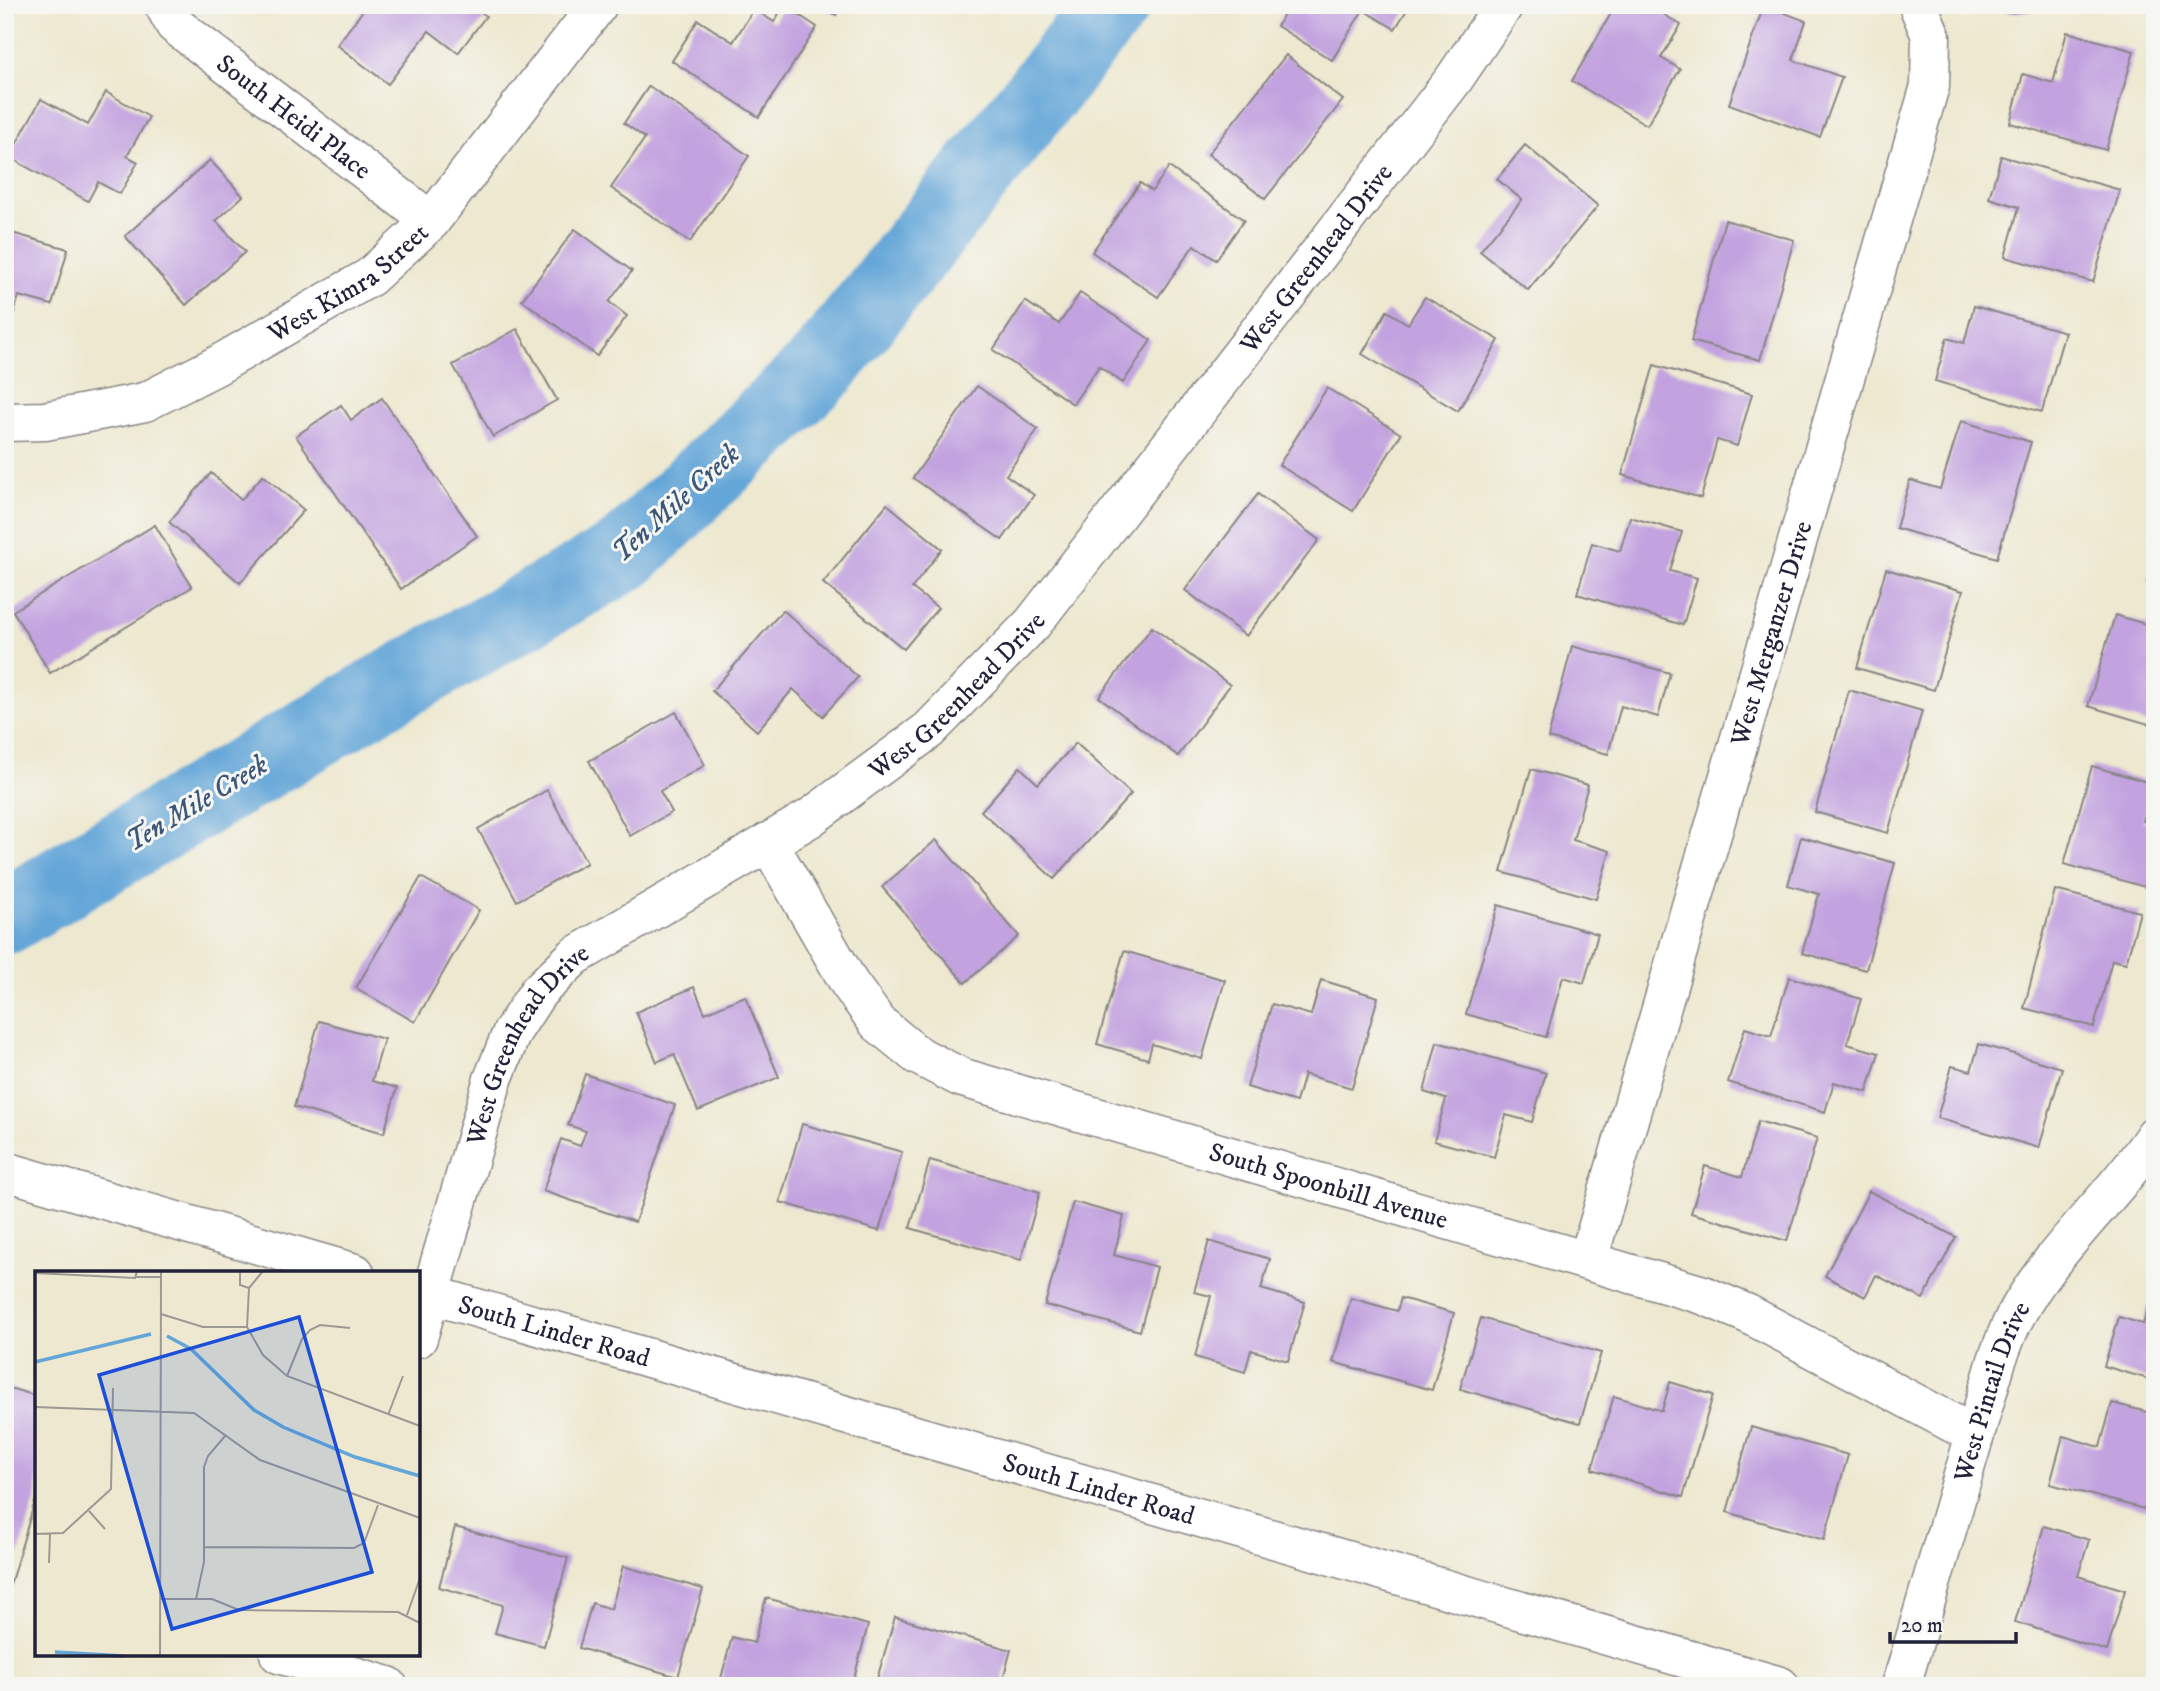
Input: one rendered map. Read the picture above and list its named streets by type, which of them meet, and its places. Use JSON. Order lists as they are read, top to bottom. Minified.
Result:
{"streets":{"street":["South Heidi Place","West Greenhead Drive","West Kimra Street","West Merganzer Drive","South Spoonbill Avenue","South Linder Road","West Pintail Drive"]},"crossings":[["South Heidi Place","West Kimra Street"],["West Greenhead Drive","South Spoonbill Avenue"],["West Greenhead Drive","South Linder Road"],["West Merganzer Drive","South Spoonbill Avenue"],["South Spoonbill Avenue","West Pintail Drive"]],"water":["Ten Mile Creek"],"scale_bar":"20 m"}
